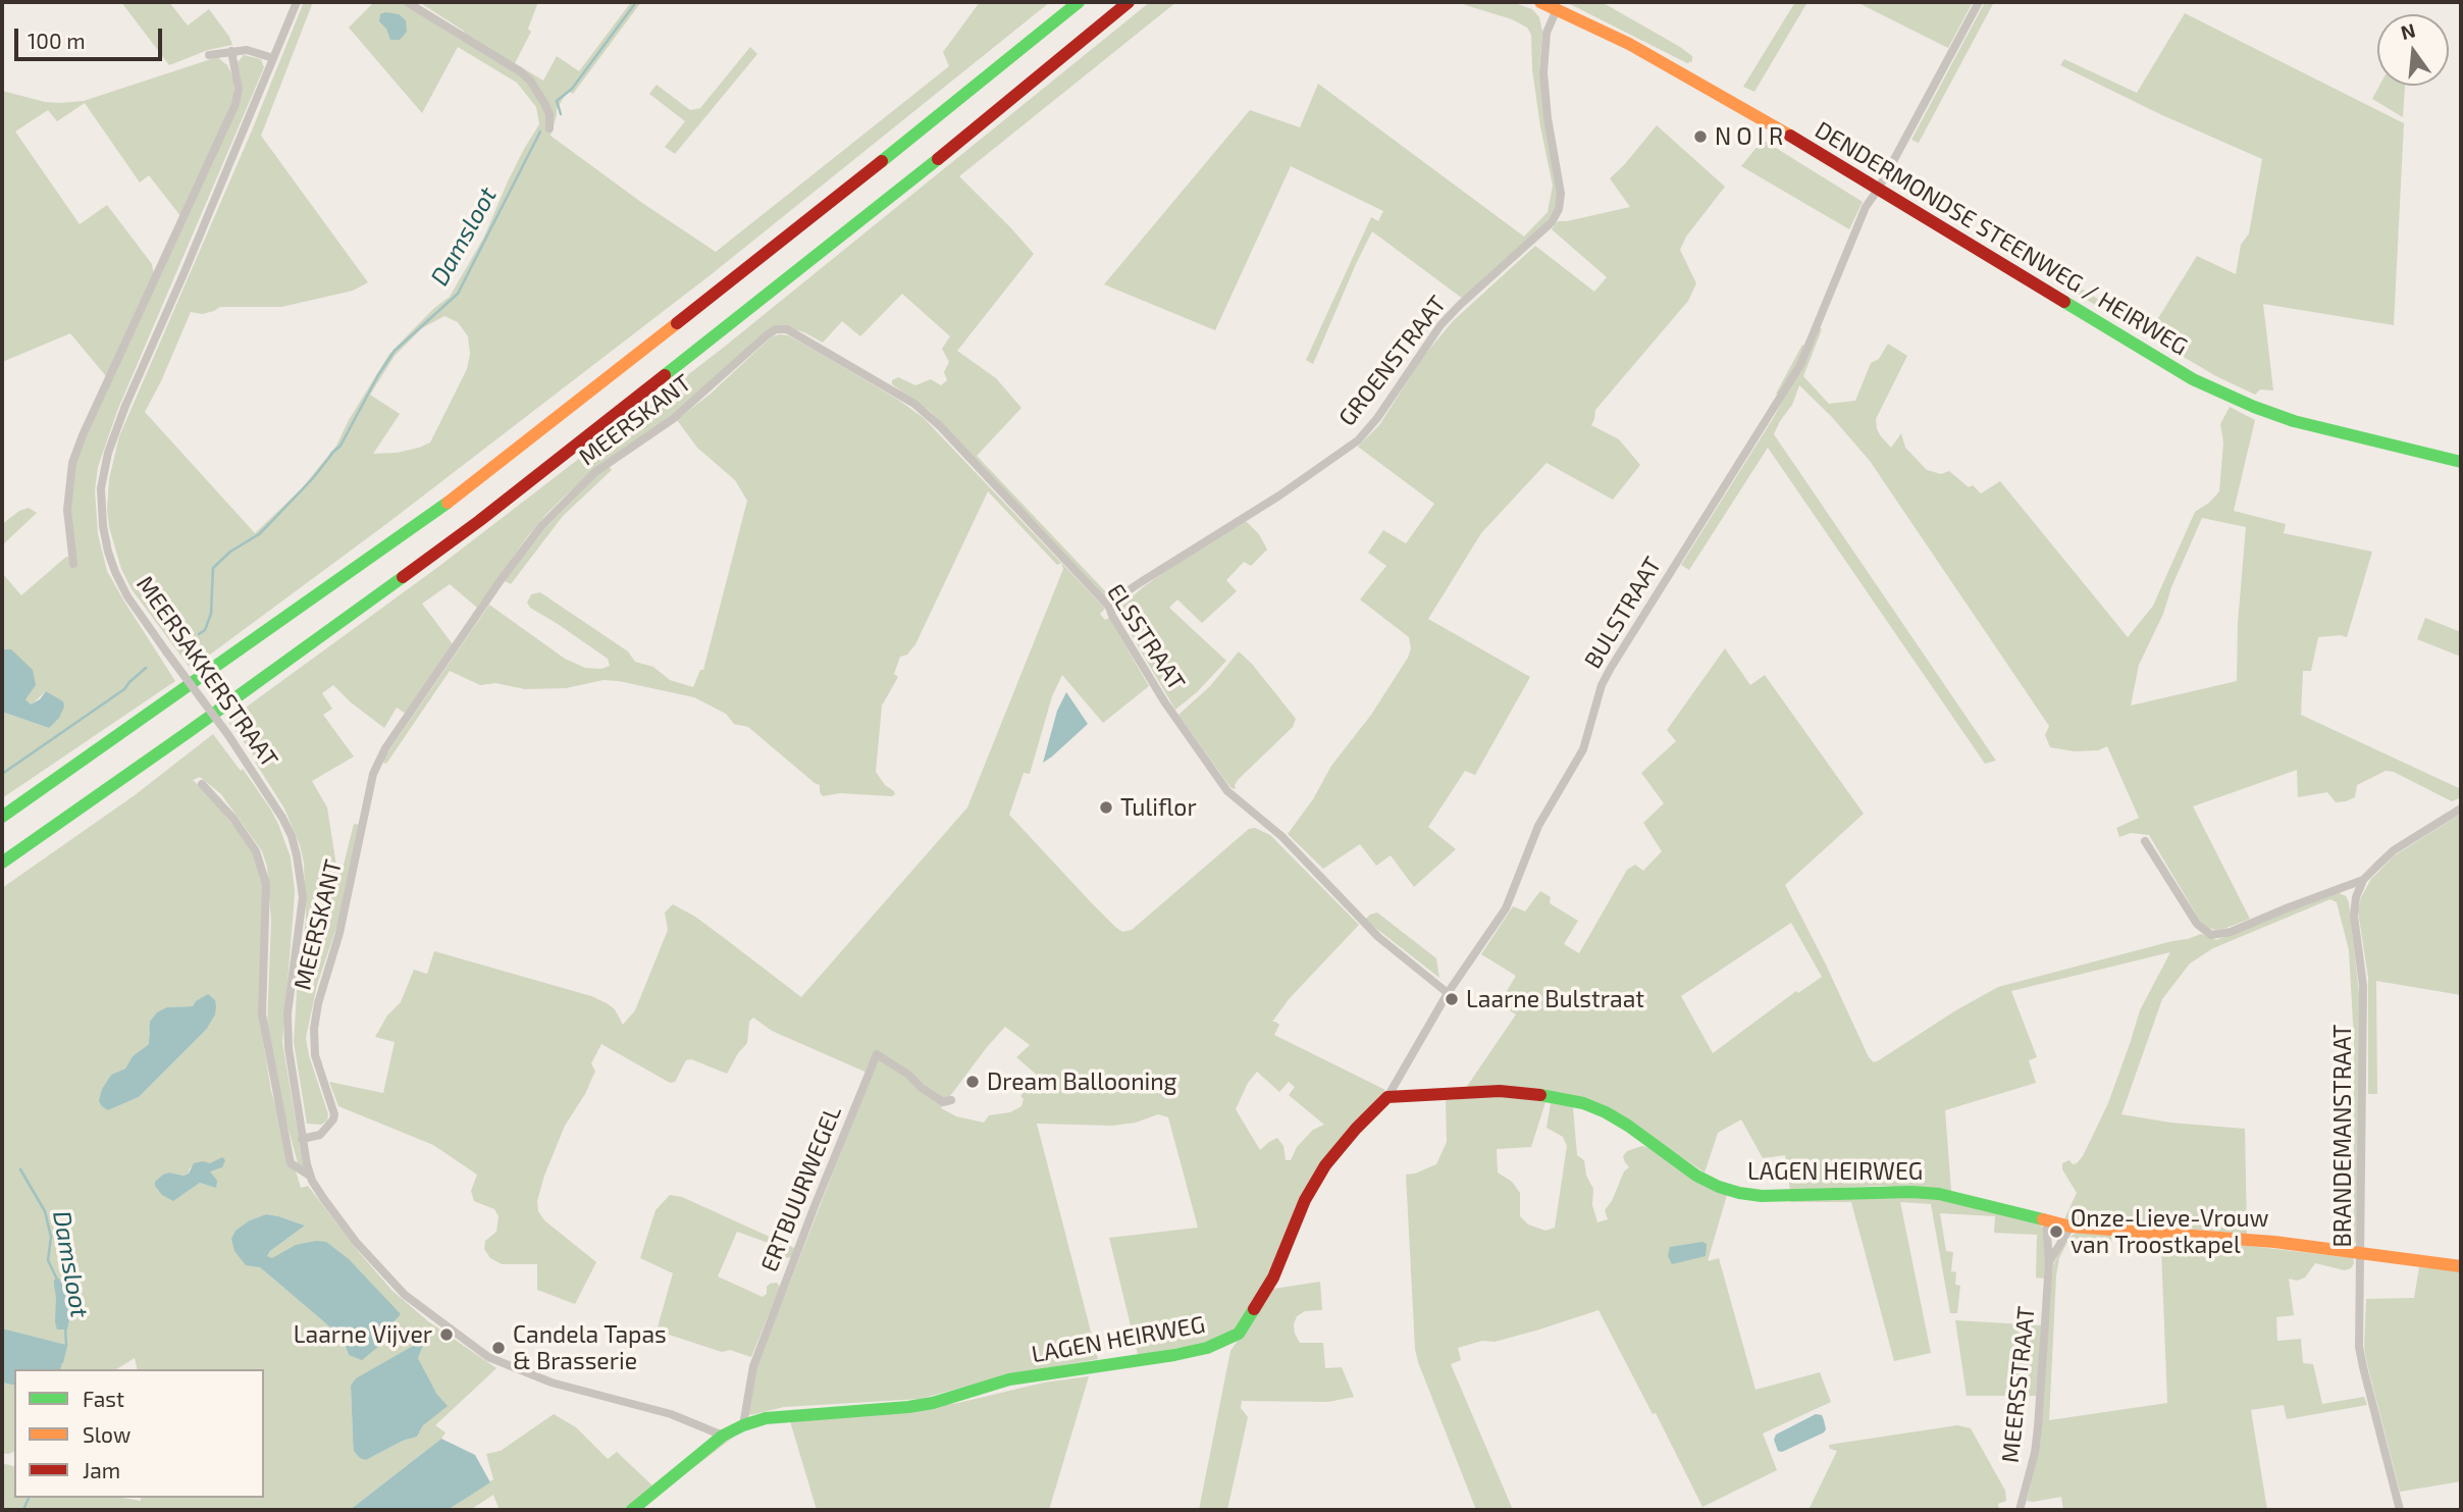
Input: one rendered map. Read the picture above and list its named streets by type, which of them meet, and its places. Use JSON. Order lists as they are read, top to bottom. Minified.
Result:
{"streets":{"main road":["DENDERMONDSE STEENWEG / HEIRWEG","LAGEN HEIRWEG"],"street":["GROENSTRAAT","MEERSKANT","BULSTRAAT","ELSSTRAAT","MEERSAKKERSTRAAT","BRANDEMANSTRAAT","ERTBUURWEGEL","MEERSSTRAAT"]},"crossings":[["DENDERMONDSE STEENWEG / HEIRWEG","GROENSTRAAT"],["DENDERMONDSE STEENWEG / HEIRWEG","BULSTRAAT"],["GROENSTRAAT","ELSSTRAAT"],["MEERSKANT","ELSSTRAAT"],["MEERSKANT","MEERSAKKERSTRAAT"],["BULSTRAAT","ELSSTRAAT"],["BULSTRAAT","LAGEN HEIRWEG"],["BRANDEMANSTRAAT","LAGEN HEIRWEG"],["LAGEN HEIRWEG","ERTBUURWEGEL"],["LAGEN HEIRWEG","MEERSSTRAAT"]],"water":["Damsloot"],"places":["N O I R","Tuliflor","Laarne Bulstraat","Dream Ballooning","Onze-Lieve-Vrouw van Troostkapel","Laarne Vijver","Candela Tapas & Brasserie"],"legend":["Fast","Slow","Jam"],"scale_bar":"100 m","north":"top"}
